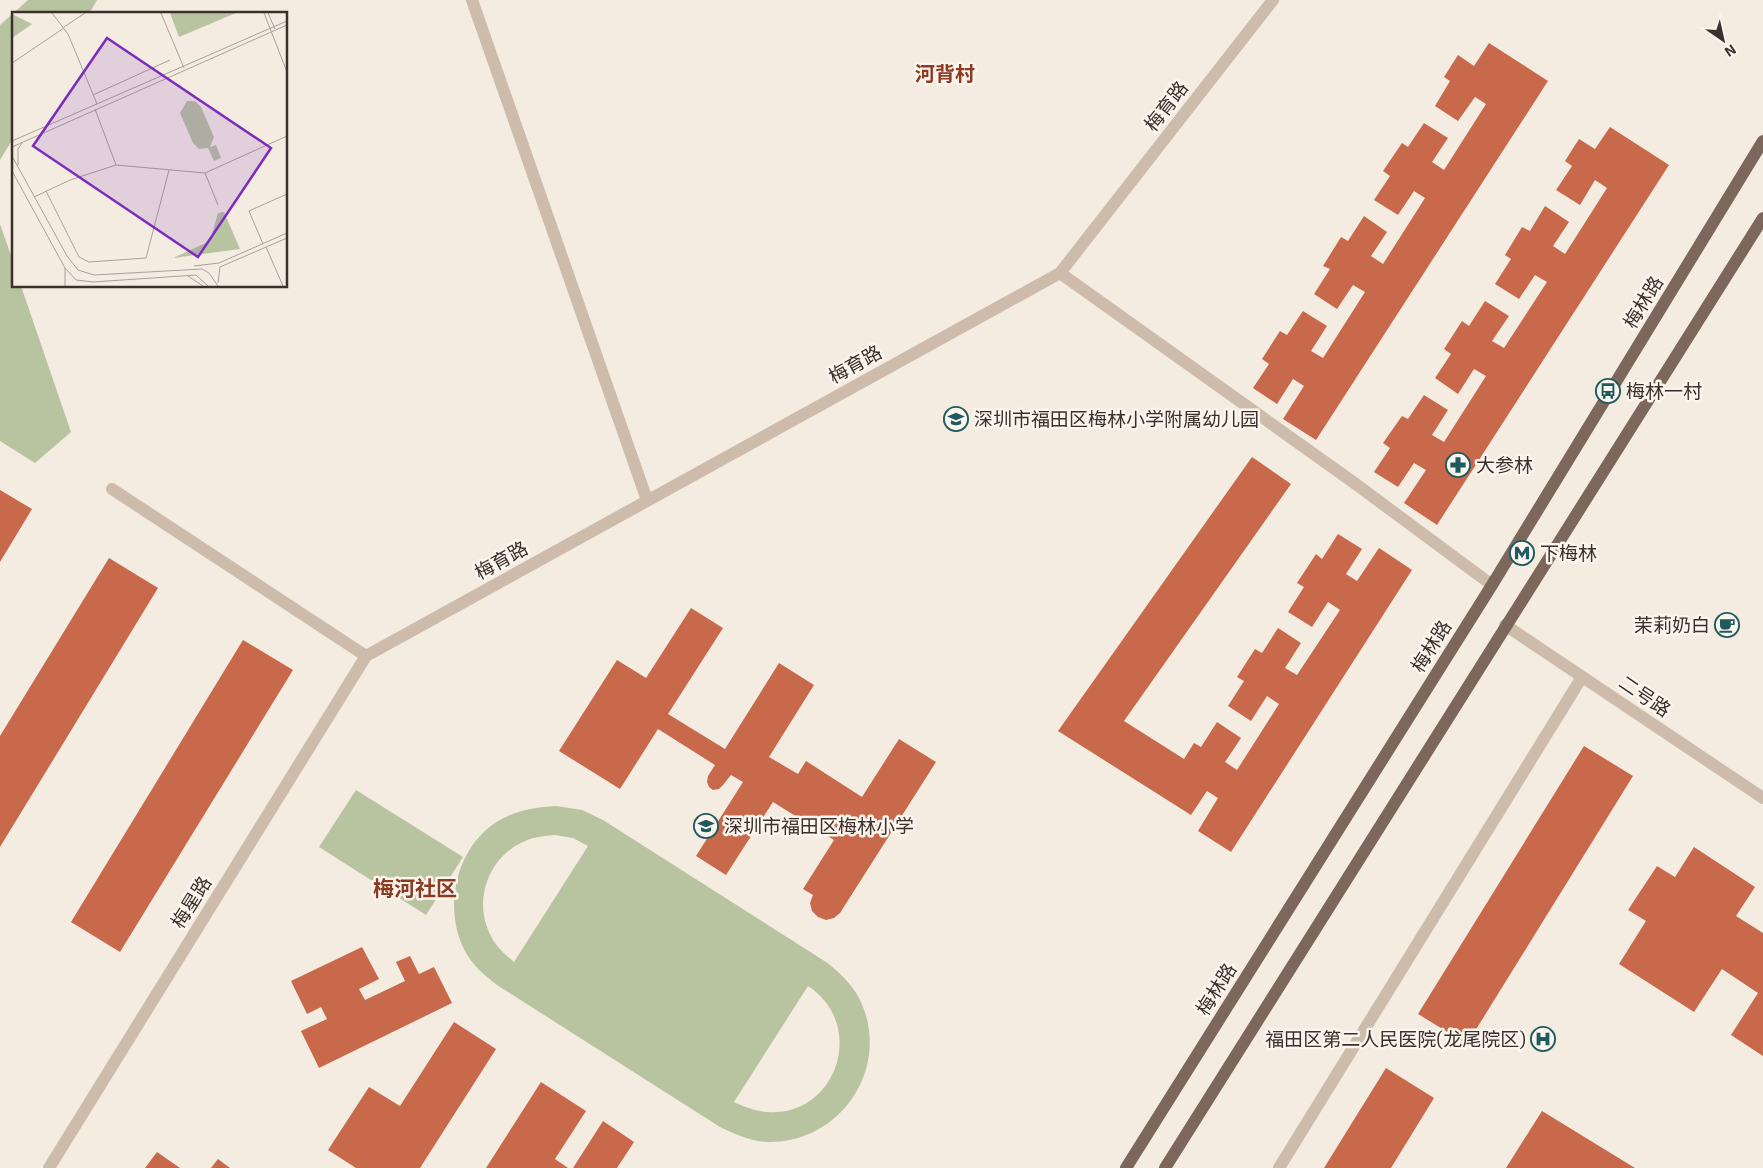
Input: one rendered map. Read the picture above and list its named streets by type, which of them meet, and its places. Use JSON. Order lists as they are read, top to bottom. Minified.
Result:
{"streets":{"main road":["梅林路"],"street":["梅育路","二号路","梅星路"]},"crossings":[["梅育路","梅星路"]],"districts":["河背村","梅河社区"],"places":{"bus stop":["梅林一村"],"school or university":["深圳市福田区梅林小学附属幼儿园","深圳市福田区梅林小学"],"pharmacy":["大参林"],"metro station":["下梅林"],"cafe":["茉莉奶白"],"hospital":["福田区第二人民医院(龙尾院区)"]},"north":"bottom right"}
